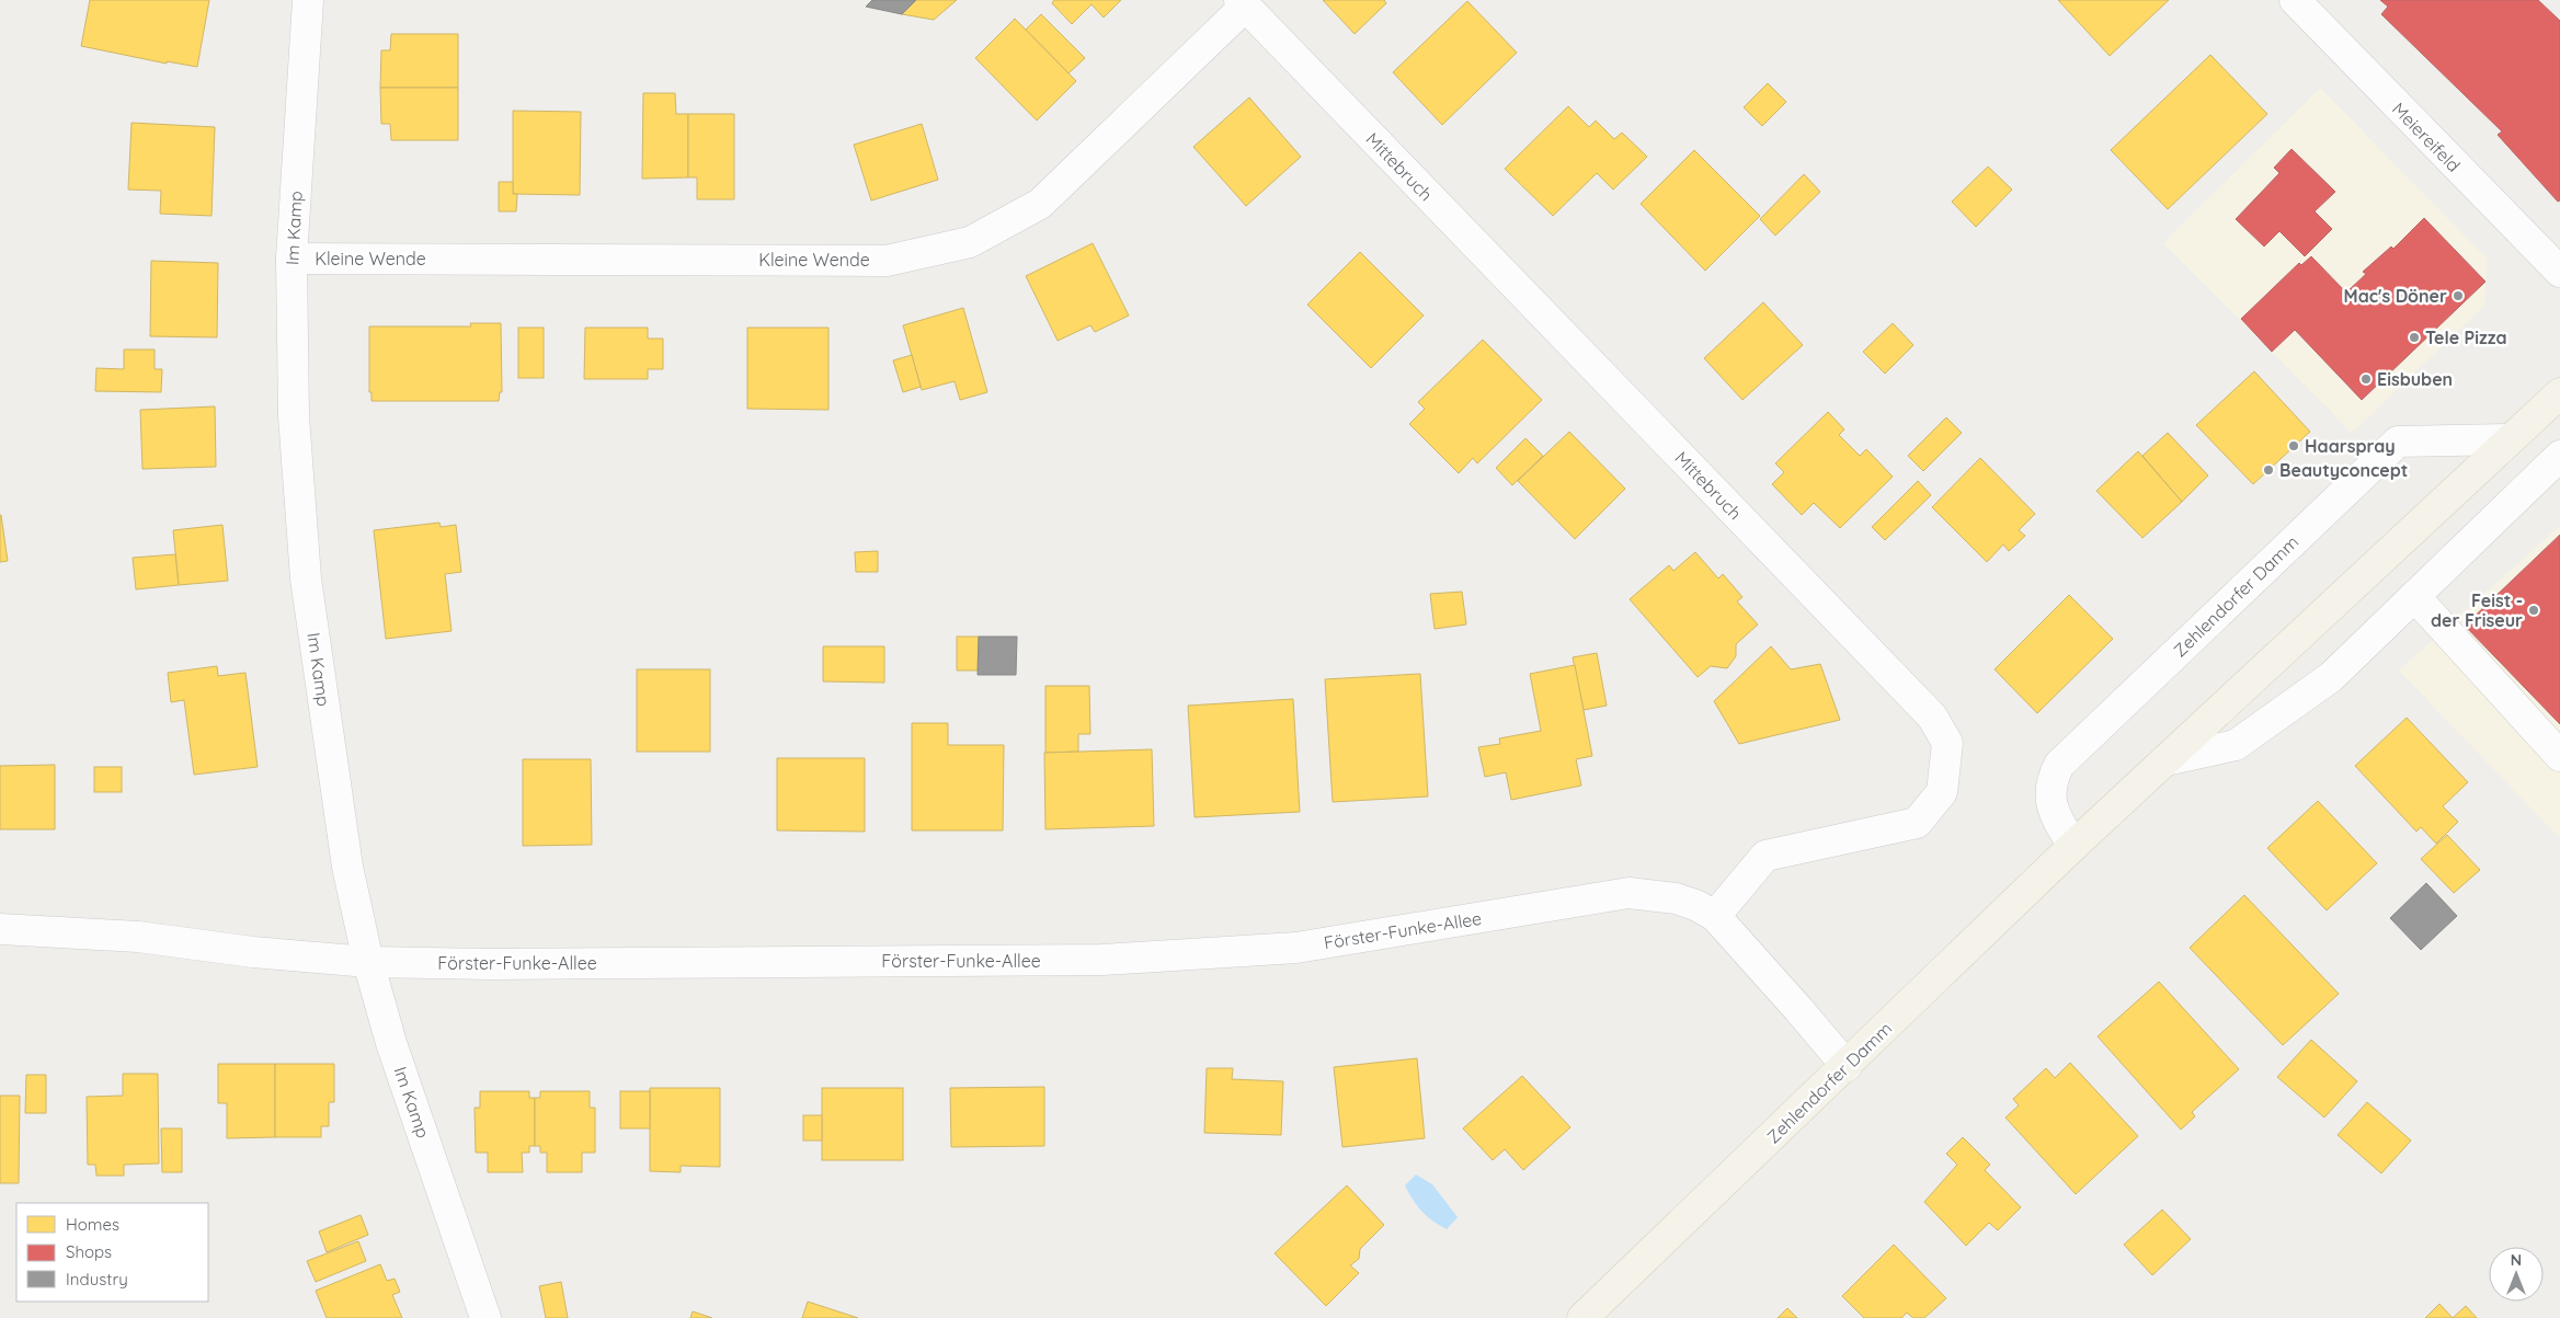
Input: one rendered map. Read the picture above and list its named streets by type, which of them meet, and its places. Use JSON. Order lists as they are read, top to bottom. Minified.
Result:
{"streets":{"main road":["Zehlendorfer Damm"],"street":["Meiereifeld","Mittebruch","Im Kamp","Kleine Wende","Förster-Funke-Allee"]},"crossings":[["Mittebruch","Kleine Wende"],["Mittebruch","Förster-Funke-Allee"],["Im Kamp","Kleine Wende"],["Im Kamp","Förster-Funke-Allee"],["Zehlendorfer Damm","Förster-Funke-Allee"]],"places":["Mac's Döner","Tele Pizza","Eisbuben","Haarspray","Beautyconcept","Feist - der Friseur"],"legend":["Homes","Shops","Industry"],"north":"top"}
